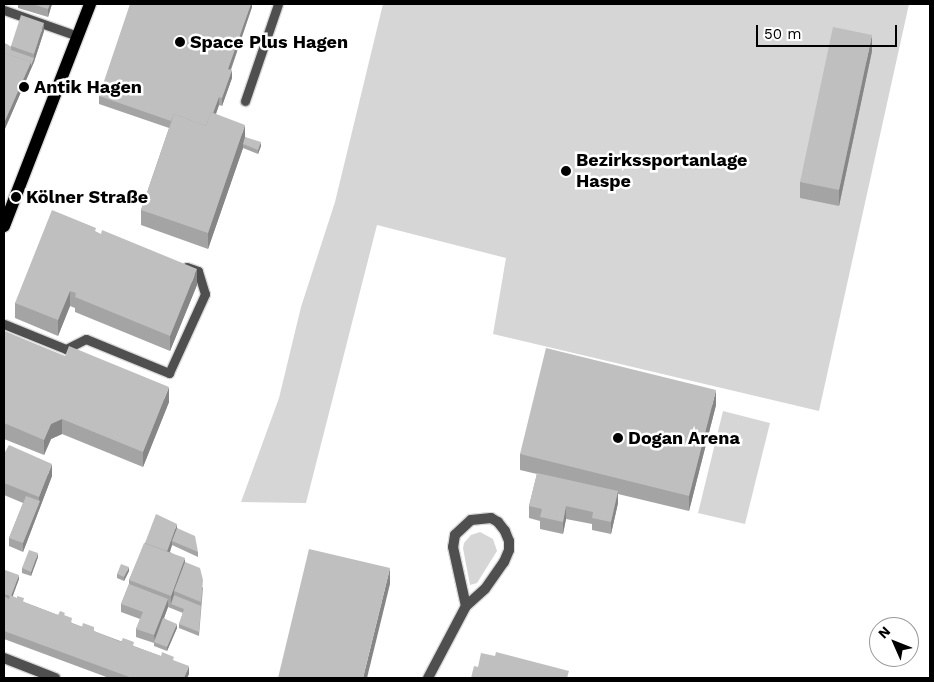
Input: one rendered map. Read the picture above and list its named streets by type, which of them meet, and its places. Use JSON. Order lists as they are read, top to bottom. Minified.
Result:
{"places":["Space Plus Hagen","Antik Hagen","Bezirkssportanlage Haspe","Kölner Straße","Dogan Arena"],"scale_bar":"50 m","north":"top left"}
